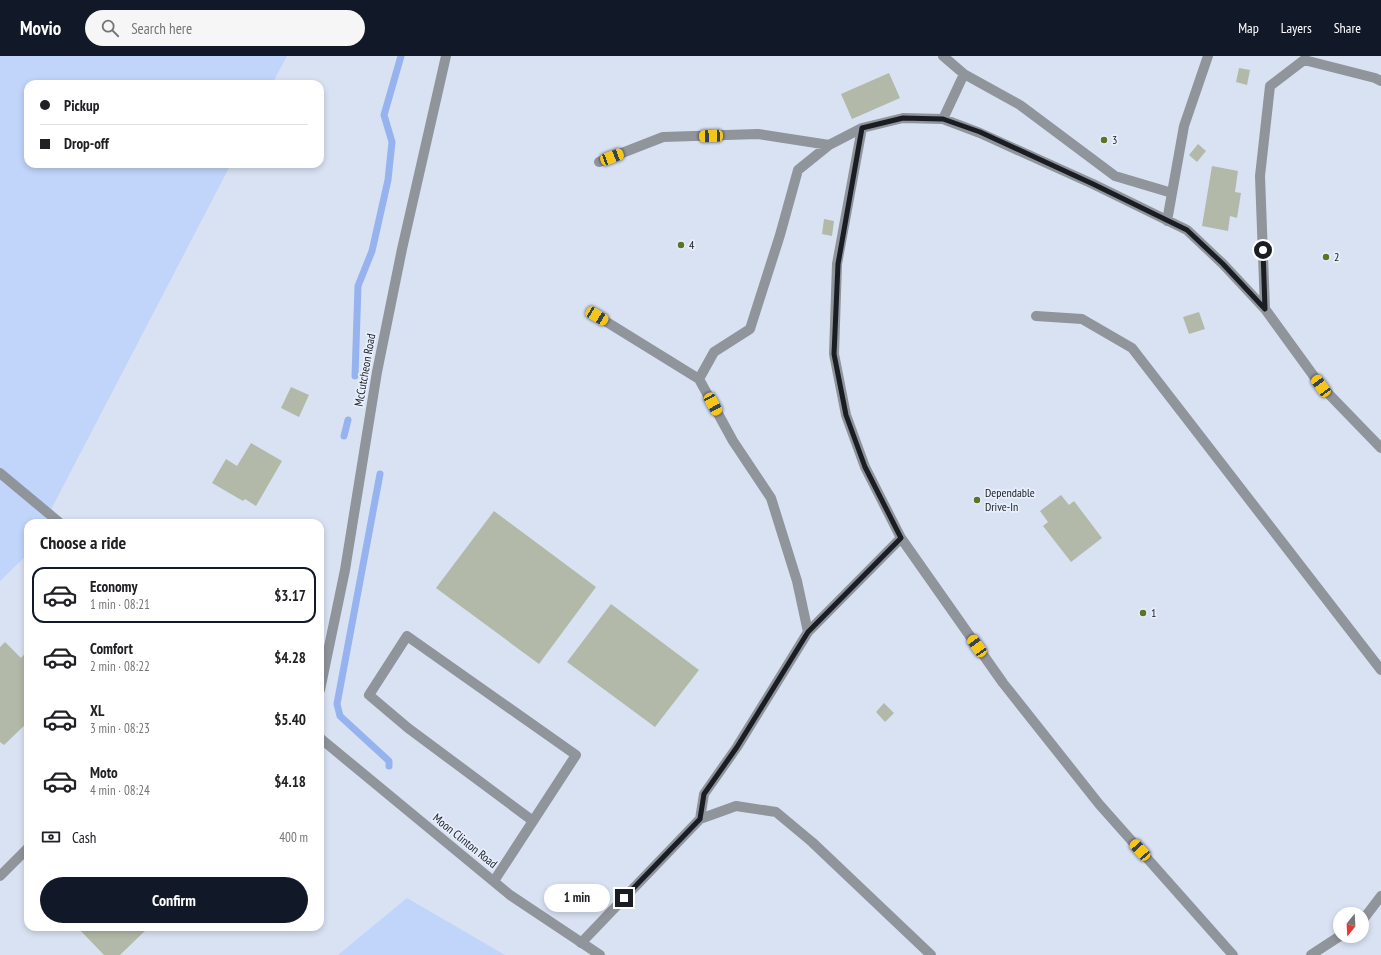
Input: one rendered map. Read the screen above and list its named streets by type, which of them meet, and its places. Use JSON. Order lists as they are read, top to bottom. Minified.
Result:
{"streets":{"street":["McCutcheon Road","Moon Clinton Road"]},"places":["3","4","2","Dependable Drive-In","1"],"north":"bottom","page":{"header":"Movio","search":"Search here","nav":["Map","Layers","Share"],"banner":["Pickup","Drop-off"],"heading":"Choose a ride","list":[{"name":"Economy","note":"1 min · 08:21","value":"$3.17"},{"name":"Comfort","note":"2 min · 08:22","value":"$4.28"},{"name":"XL","note":"3 min · 08:23","value":"$5.40"},{"name":"Moto","note":"4 min · 08:24","value":"$4.18"}],"pay":["Cash","400 m"],"buttons":"Confirm","bubble":"1 min"}}
